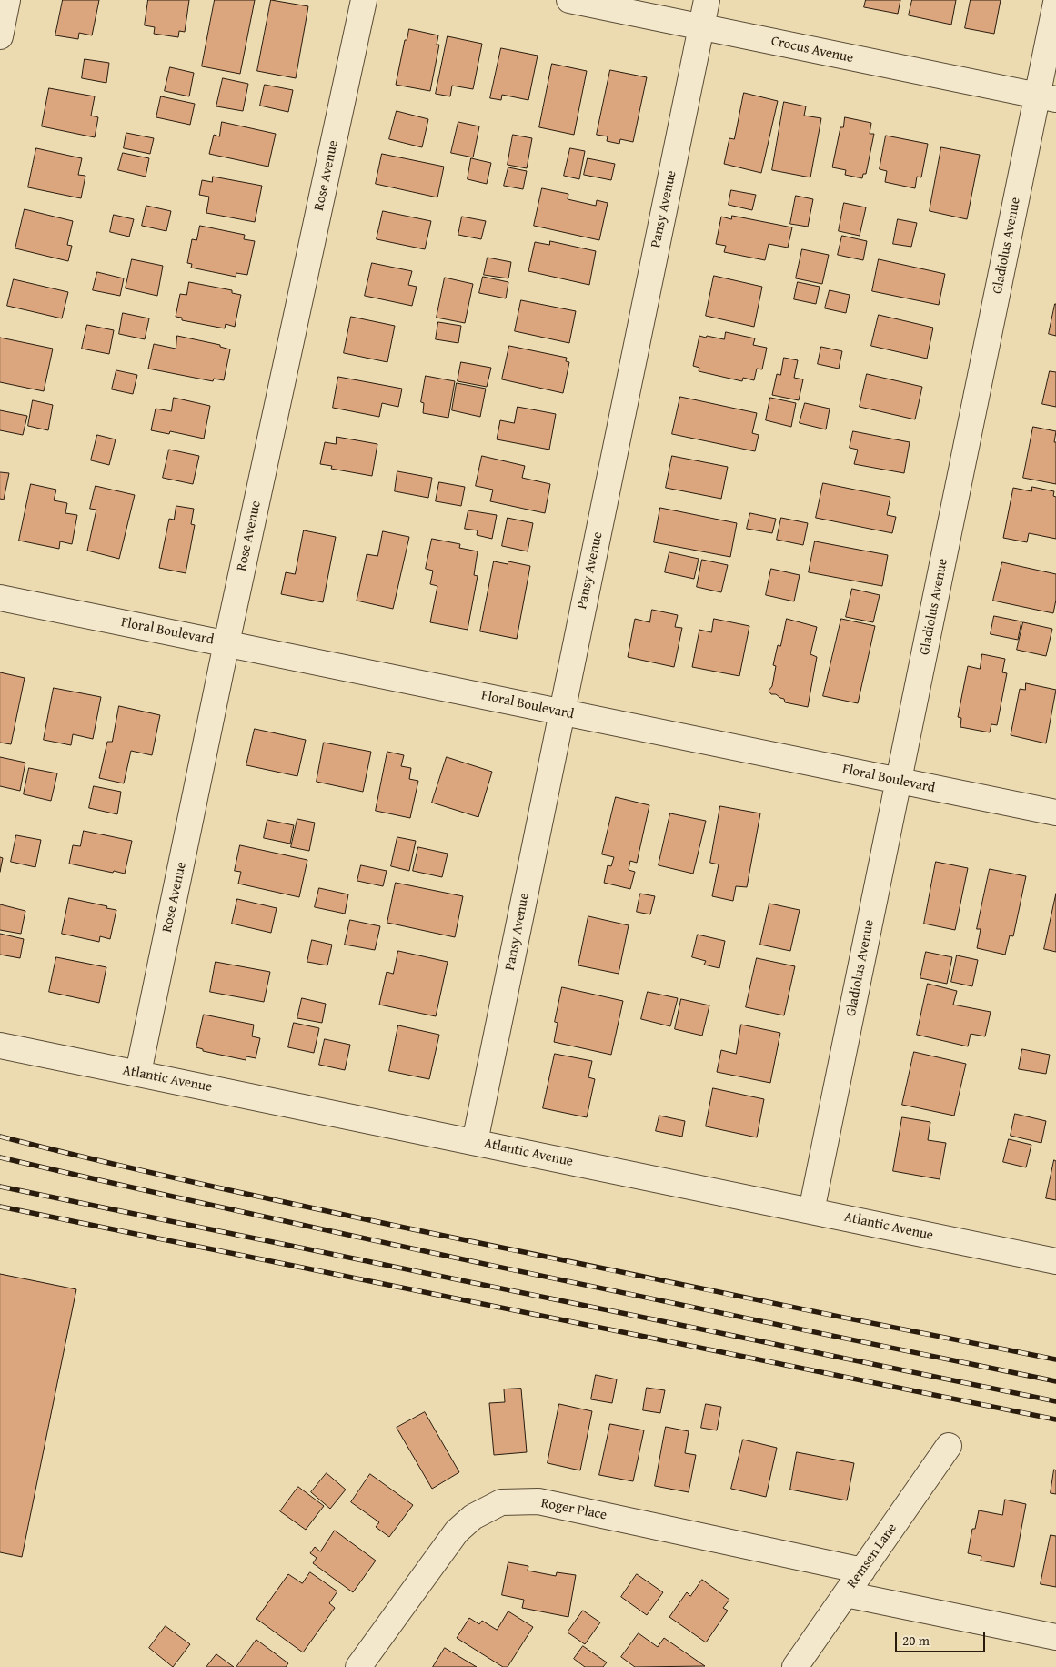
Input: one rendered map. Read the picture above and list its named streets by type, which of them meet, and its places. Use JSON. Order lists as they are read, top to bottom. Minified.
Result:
{"streets":{"street":["Crocus Avenue","Rose Avenue","Pansy Avenue","Gladiolus Avenue","Floral Boulevard","Atlantic Avenue","Roger Place","Remsen Lane"]},"crossings":[["Crocus Avenue","Pansy Avenue"],["Crocus Avenue","Gladiolus Avenue"],["Rose Avenue","Floral Boulevard"],["Rose Avenue","Atlantic Avenue"],["Pansy Avenue","Floral Boulevard"],["Pansy Avenue","Atlantic Avenue"],["Gladiolus Avenue","Floral Boulevard"],["Gladiolus Avenue","Atlantic Avenue"],["Roger Place","Remsen Lane"]],"scale_bar":"20 m"}
